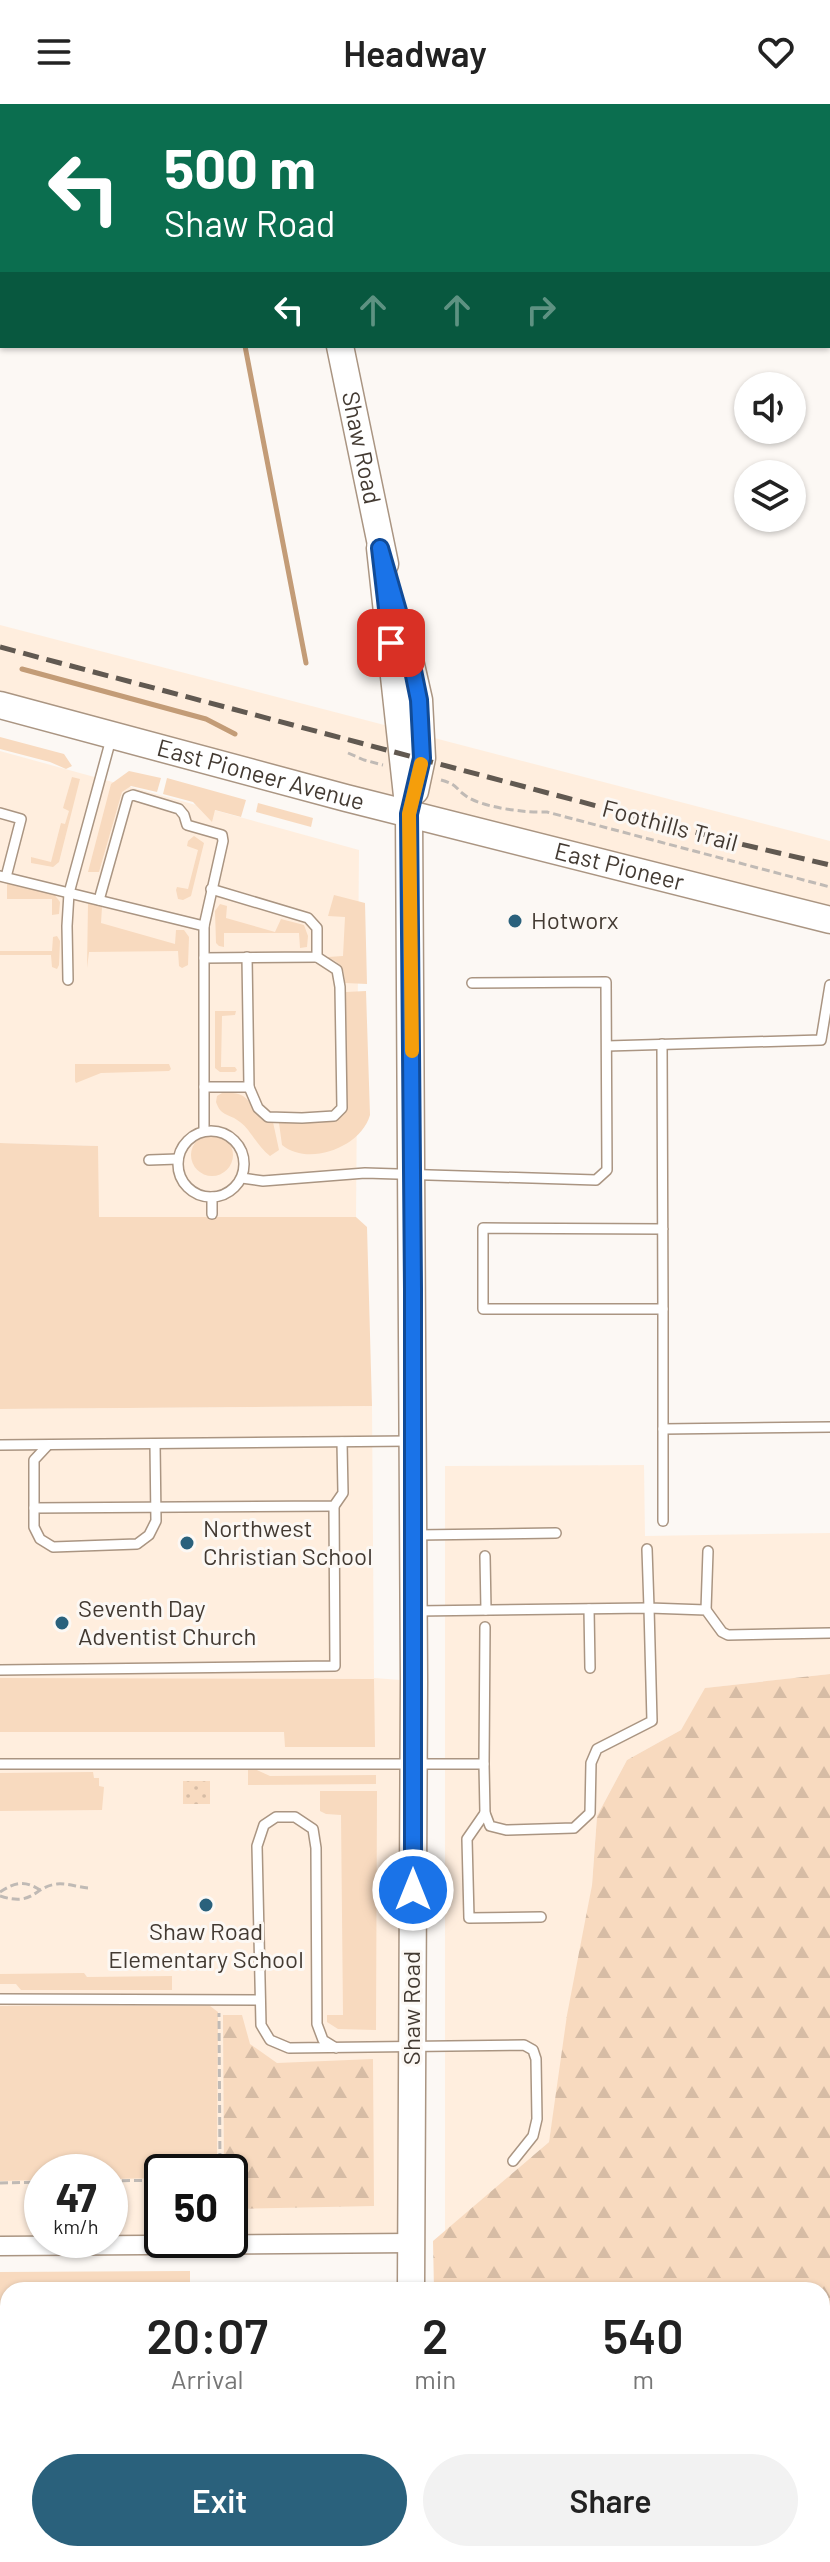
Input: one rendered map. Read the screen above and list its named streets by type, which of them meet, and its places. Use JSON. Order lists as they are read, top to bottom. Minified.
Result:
{"streets":{"main road":["Shaw Road","East Pioneer Avenue","East Pioneer"],"path":["Foothills Trail"]},"crossings":[["Shaw Road","East Pioneer Avenue"],["Shaw Road","East Pioneer"],["East Pioneer Avenue","East Pioneer"]],"places":["Hotworx","Northwest Christian School","Seventh Day Adventist Church","Shaw Road Elementary School"],"page":{"header":"Headway","turn":["500 m","Shaw Road"],"speed":"47 km/h","limit":"50","eta":["20:07","Arrival","2","min","540","m"],"buttons":["Exit","Share"]}}
